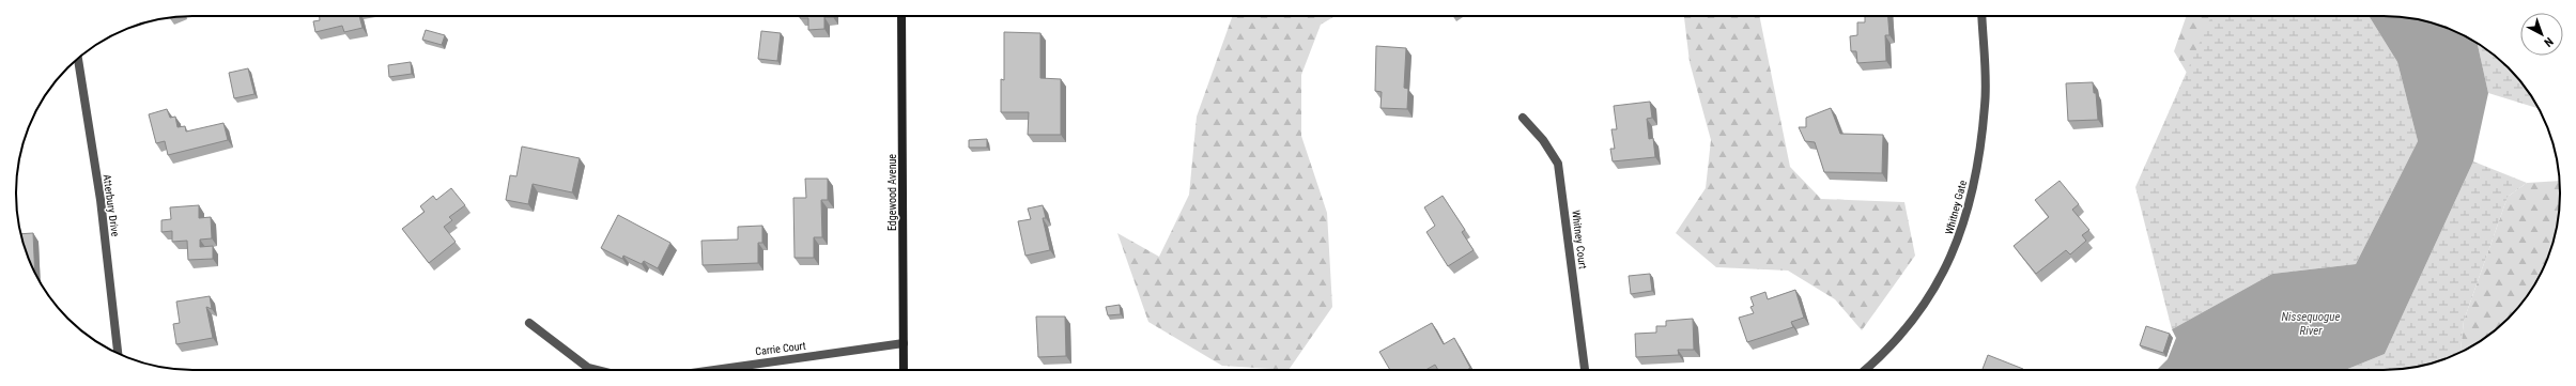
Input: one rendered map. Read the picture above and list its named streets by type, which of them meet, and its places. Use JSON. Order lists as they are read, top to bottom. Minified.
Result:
{"streets":{"main road":["Edgewood Avenue"],"street":["Atterbury Drive","Whitney Gate","Whitney Court","Carrie Court"]},"crossings":[["Edgewood Avenue","Carrie Court"]],"water":["Nissequogue River"],"north":"bottom right"}
